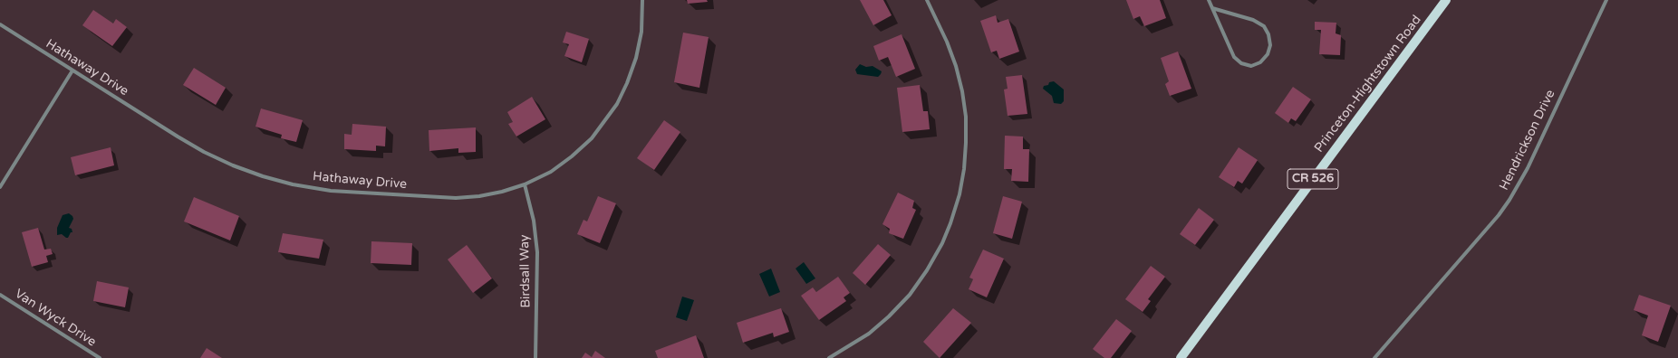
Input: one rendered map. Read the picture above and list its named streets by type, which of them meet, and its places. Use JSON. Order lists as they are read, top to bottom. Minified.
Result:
{"streets":{"main road":["Princeton-Hightstown Road","CR 526"],"street":["Hathaway Drive","Hendrickson Drive","Birdsall Way","Van Wyck Drive"]},"crossings":[["Hathaway Drive","Birdsall Way"]]}
